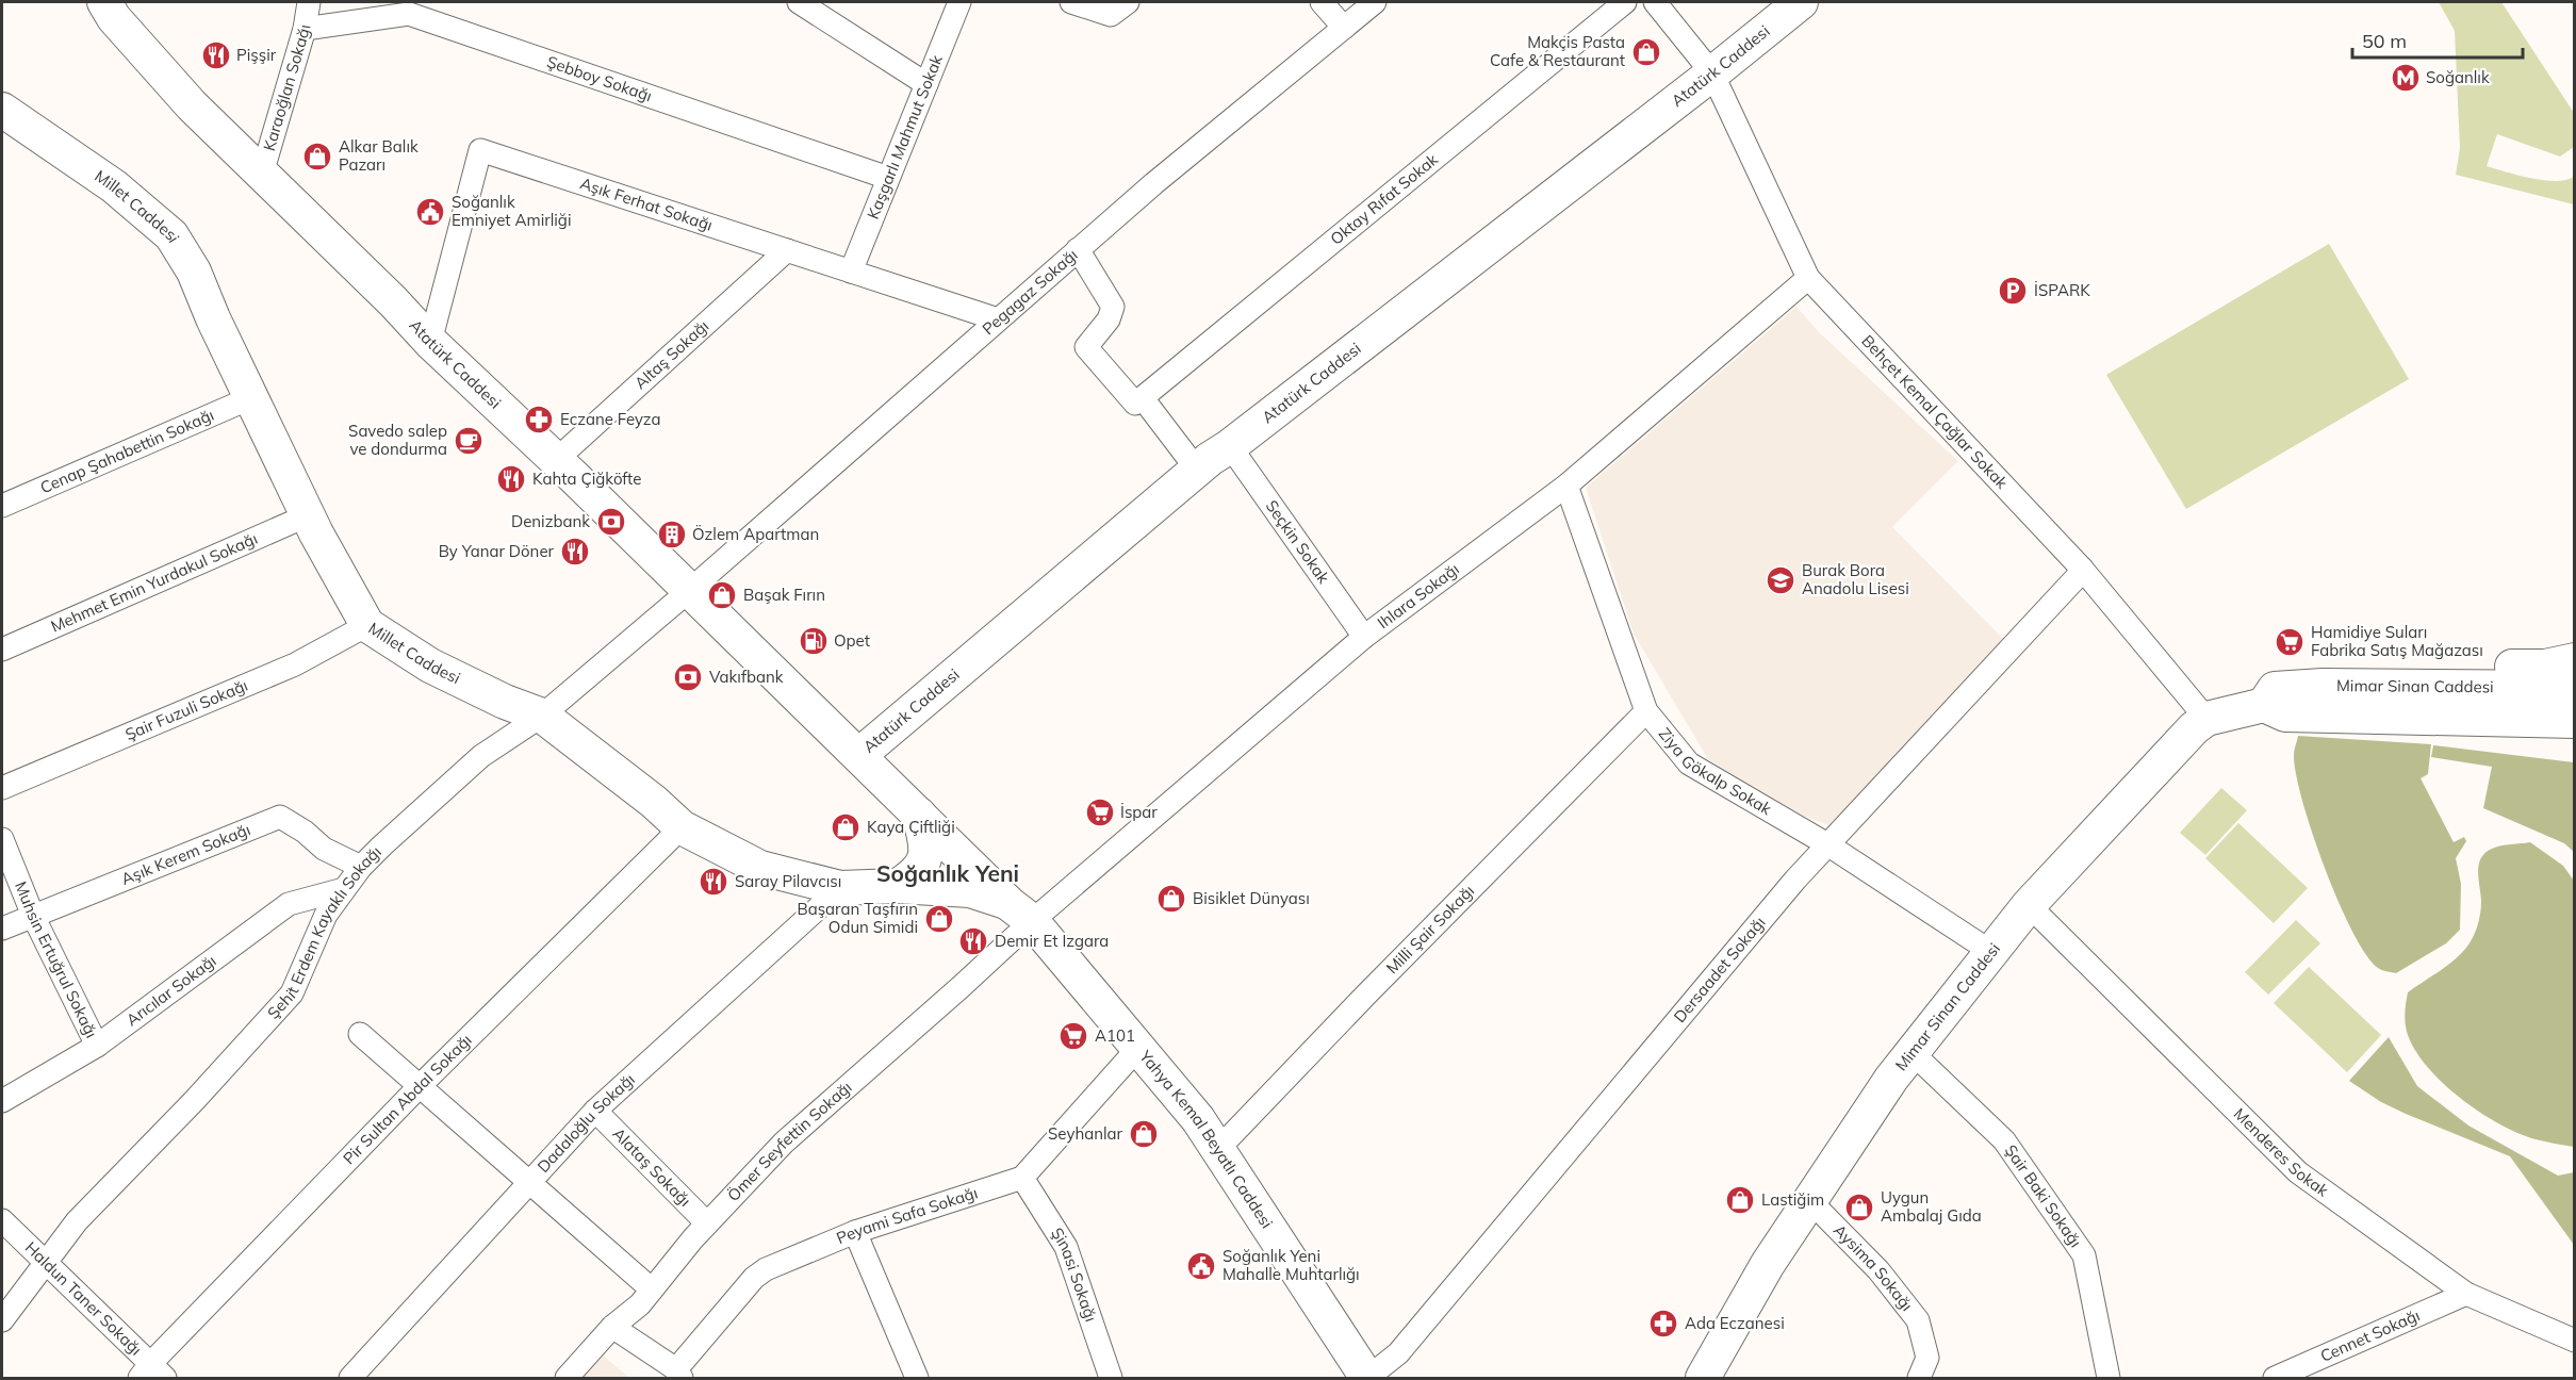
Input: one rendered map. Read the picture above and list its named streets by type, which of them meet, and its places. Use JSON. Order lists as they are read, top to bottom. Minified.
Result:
{"streets":{"street":["Atatürk Caddesi","Şebboy Sokağı","Karaoğlan Sokağı","Kaşgarlı Mahmut Sokak","Oktay Rıfat Sokak","Aşık Ferhat Sokağı","Millet Caddesi","Pegagaz Sokağı","Altaş Sokağı","Behçet Kemal Çağlar Sokak","Cenap Şahabettin Sokağı","Seçkin Sokak","Mehmet Emin Yurdakul Sokağı","Ihlara Sokağı","Mimar Sinan Caddesi","Şair Fuzuli Sokağı","Ziya Gökalp Sokak","Aşık Kerem Sokağı","Milli Şair Sokağı","Şehit Erdem Kayaklı Sokağı","Muhsin Ertuğrul Sokağı","Dersaadet Sokağı","Arıcılar Sokağı","Pir Sultan Abdal Sokağı","Dadaloğlu Sokağı","Yahya Kemal Beyatlı Caddesi","Ömer Seyfettin Sokağı","Menderes Sokak","Alataş Sokağı","Şair Baki Sokağı","Peyami Safa Sokağı","Aysima Sokağı","Şinasi Sokağı","Haldun Taner Sokağı","Cennet Sokağı"]},"crossings":[["Atatürk Caddesi","Karaoğlan Sokağı"],["Atatürk Caddesi","Aşık Ferhat Sokağı"],["Atatürk Caddesi","Pegagaz Sokağı"],["Atatürk Caddesi","Altaş Sokağı"],["Atatürk Caddesi","Behçet Kemal Çağlar Sokak"],["Atatürk Caddesi","Seçkin Sokak"],["Atatürk Caddesi","Şehit Erdem Kayaklı Sokağı"],["Atatürk Caddesi","Yahya Kemal Beyatlı Caddesi"],["Şebboy Sokağı","Karaoğlan Sokağı"],["Şebboy Sokağı","Kaşgarlı Mahmut Sokak"],["Kaşgarlı Mahmut Sokak","Aşık Ferhat Sokağı"],["Aşık Ferhat Sokağı","Pegagaz Sokağı"],["Aşık Ferhat Sokağı","Altaş Sokağı"],["Millet Caddesi","Cenap Şahabettin Sokağı"],["Millet Caddesi","Mehmet Emin Yurdakul Sokağı"],["Millet Caddesi","Ihlara Sokağı"],["Millet Caddesi","Şair Fuzuli Sokağı"],["Millet Caddesi","Şehit Erdem Kayaklı Sokağı"],["Millet Caddesi","Pir Sultan Abdal Sokağı"],["Millet Caddesi","Dadaloğlu Sokağı"],["Millet Caddesi","Yahya Kemal Beyatlı Caddesi"],["Millet Caddesi","Ömer Seyfettin Sokağı"],["Pegagaz Sokağı","Şehit Erdem Kayaklı Sokağı"],["Behçet Kemal Çağlar Sokak","Ihlara Sokağı"],["Behçet Kemal Çağlar Sokak","Mimar Sinan Caddesi"],["Behçet Kemal Çağlar Sokak","Dersaadet Sokağı"],["Seçkin Sokak","Ihlara Sokağı"],["Ihlara Sokağı","Ziya Gökalp Sokak"],["Ihlara Sokağı","Yahya Kemal Beyatlı Caddesi"],["Ihlara Sokağı","Ömer Seyfettin Sokağı"],["Mimar Sinan Caddesi","Ziya Gökalp Sokak"],["Mimar Sinan Caddesi","Menderes Sokak"],["Mimar Sinan Caddesi","Şair Baki Sokağı"],["Mimar Sinan Caddesi","Aysima Sokağı"],["Ziya Gökalp Sokak","Milli Şair Sokağı"],["Ziya Gökalp Sokak","Dersaadet Sokağı"],["Aşık Kerem Sokağı","Şehit Erdem Kayaklı Sokağı"],["Aşık Kerem Sokağı","Muhsin Ertuğrul Sokağı"],["Milli Şair Sokağı","Yahya Kemal Beyatlı Caddesi"],["Şehit Erdem Kayaklı Sokağı","Arıcılar Sokağı"],["Şehit Erdem Kayaklı Sokağı","Haldun Taner Sokağı"],["Muhsin Ertuğrul Sokağı","Arıcılar Sokağı"],["Dersaadet Sokağı","Yahya Kemal Beyatlı Caddesi"],["Pir Sultan Abdal Sokağı","Haldun Taner Sokağı"],["Dadaloğlu Sokağı","Alataş Sokağı"],["Yahya Kemal Beyatlı Caddesi","Ömer Seyfettin Sokağı"],["Ömer Seyfettin Sokağı","Alataş Sokağı"],["Menderes Sokak","Cennet Sokağı"],["Peyami Safa Sokağı","Şinasi Sokağı"]],"districts":["Soğanlık Yeni"],"places":{"shop":["Makçis Pasta Cafe & Restaurant","Alkar Balık Pazarı","Başak Fırın","Kaya Çiftliği","Bisiklet Dünyası","Başaran Taşfırın Odun Simidi","Seyhanlar","Lastiğim","Uygun Ambalaj Gıda"],"restaurant":["Pişşir","Kahta Çiğköfte","By Yanar Döner","Saray Pilavcısı","Demir Et Izgara"],"metro station":["Soğanlık"],"public building":["Soğanlık Emniyet Amirliği","Soğanlık Yeni Mahalle Muhtarlığı"],"parking":["İSPARK"],"pharmacy":["Eczane Feyza","Ada Eczanesi"],"cafe":["Savedo salep ve dondurma"],"bank":["Denizbank","Vakıfbank"],"building":["Özlem Apartman"],"school or university":["Burak Bora Anadolu Lisesi"],"fuel station":["Opet"],"supermarket":["Hamidiye Suları Fabrika Satış Mağazası","İspar","A101"]},"scale_bar":"50 m"}
